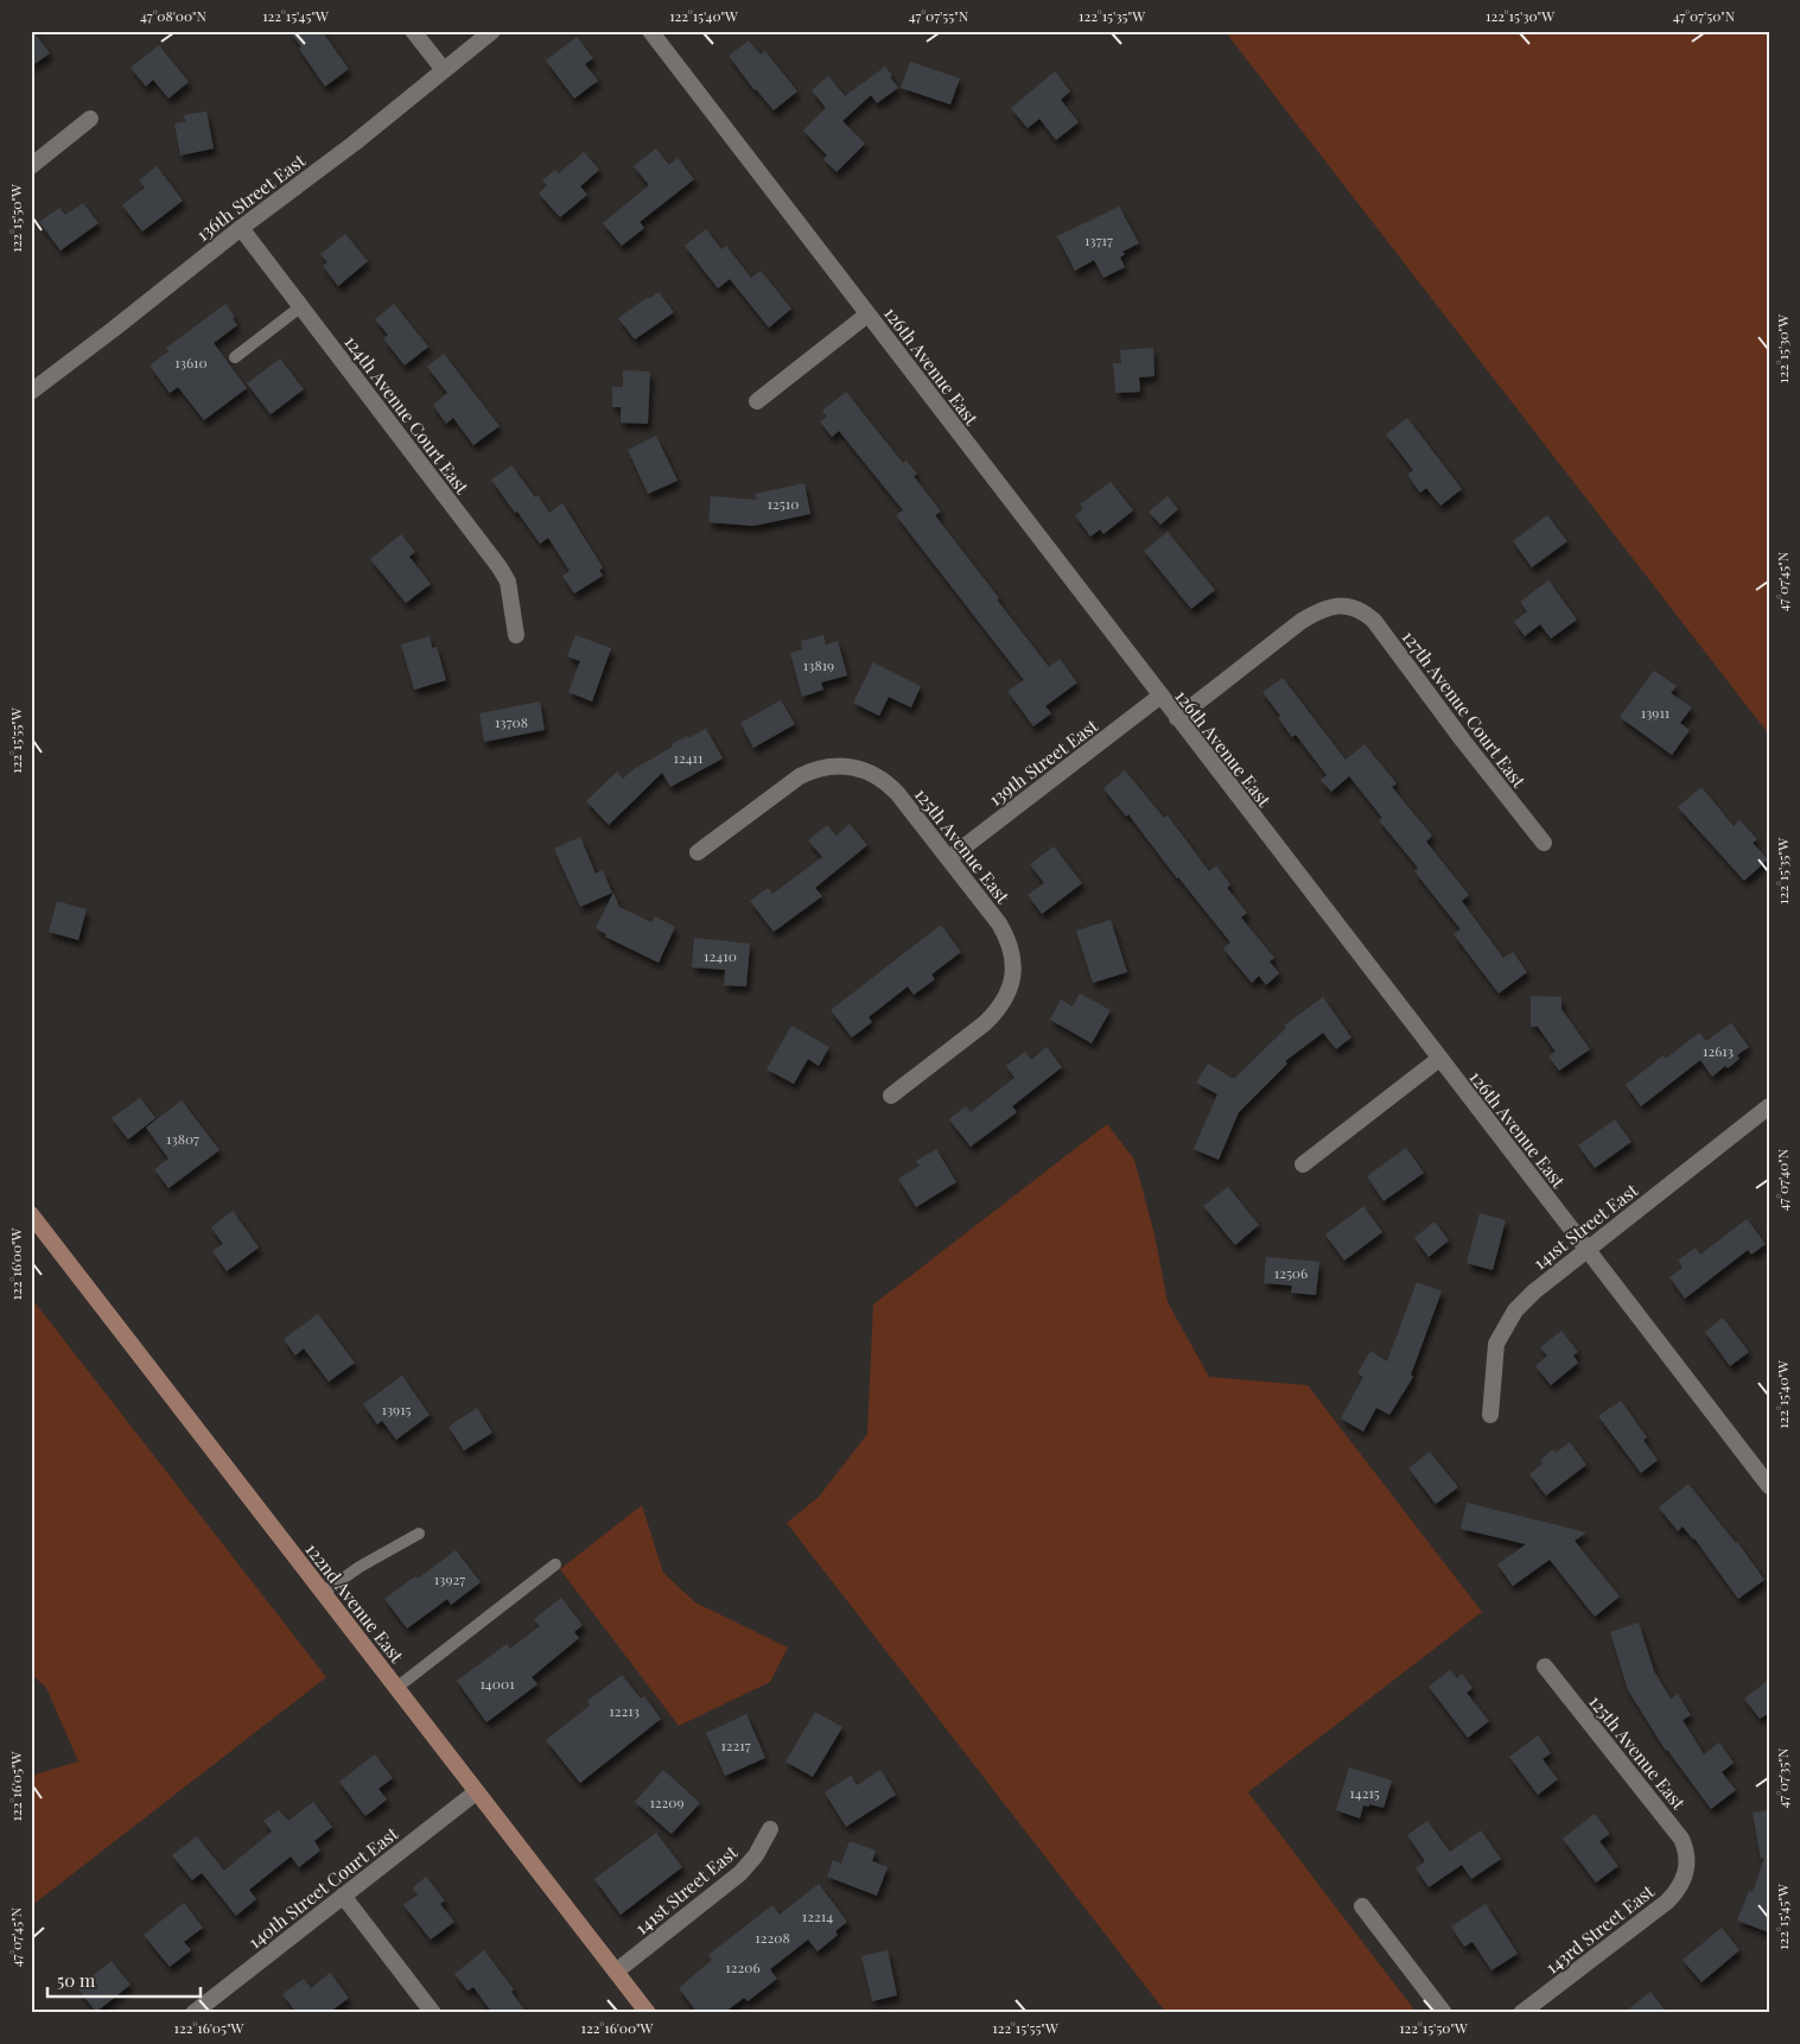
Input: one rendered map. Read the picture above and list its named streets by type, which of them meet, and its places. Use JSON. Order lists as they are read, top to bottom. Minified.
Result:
{"streets":{"main road":["122nd Avenue East"],"street":["136th Street East","126th Avenue East","124th Avenue Court East","127th Avenue Court East","139th Street East","125th Avenue East","141st Street East","140th Street Court East","143rd Street East"]},"crossings":[["136th Street East","124th Avenue Court East"],["126th Avenue East","127th Avenue Court East"],["126th Avenue East","139th Street East"],["126th Avenue East","141st Street East"],["139th Street East","125th Avenue East"],["125th Avenue East","143rd Street East"],["141st Street East","122nd Avenue East"],["122nd Avenue East","140th Street Court East"]],"house_numbers":["13717","13610","12510","13819","13911","13708","12411","12410","12613","13807","12506","13915","13927","14001","12213","12217","14215","12209","12214","12208","12206"],"scale_bar":"50 m","coordinates":["47°08'00\"N","122°15'45\"W","122°15'40\"W","47°07'55\"N","122°15'35\"W","122°15'30\"W","47°07'50\"N","122°15'50\"W","47°07'45\"N","122°15'55\"W","47°07'40\"N","122°16'00\"W","47°07'35\"N","122°16'05\"W"]}
